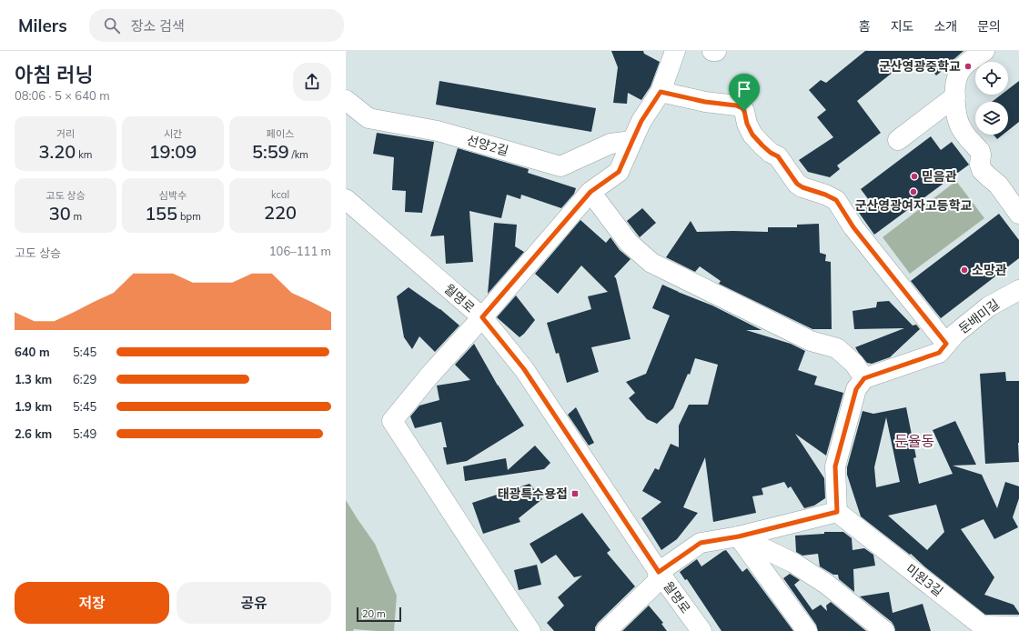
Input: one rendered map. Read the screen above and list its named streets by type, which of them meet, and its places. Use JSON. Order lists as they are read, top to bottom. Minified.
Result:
{"streets":{"street":["선양2길","월명로","둔배미길","미원3길"]},"districts":["둔율동"],"places":{"other":["군산영광중학교","믿음관","군산영광여자고등학교","소망관"],"transit":["태광특수용접"]},"scale_bar":"20 m","page":{"header":"Milers","search":"장소 검색","nav":["홈","지도","소개","문의"],"heading":["아침 러닝","08:06 · 5 × 640 m"],"stats":[["거리","3.20 km"],["시간","19:09"],["페이스","5:59 /km"],["고도 상승","30 m"],["심박수","155 bpm"],["kcal","220"]],"chart":["고도 상승","106–111 m"],"list":[{"name":"640 m","note":"5:45"},{"name":"1.3 km","note":"6:29"},{"name":"1.9 km","note":"5:45"},{"name":"2.6 km","note":"5:49"}],"buttons":["저장","공유"],"scale":"20 m"}}
